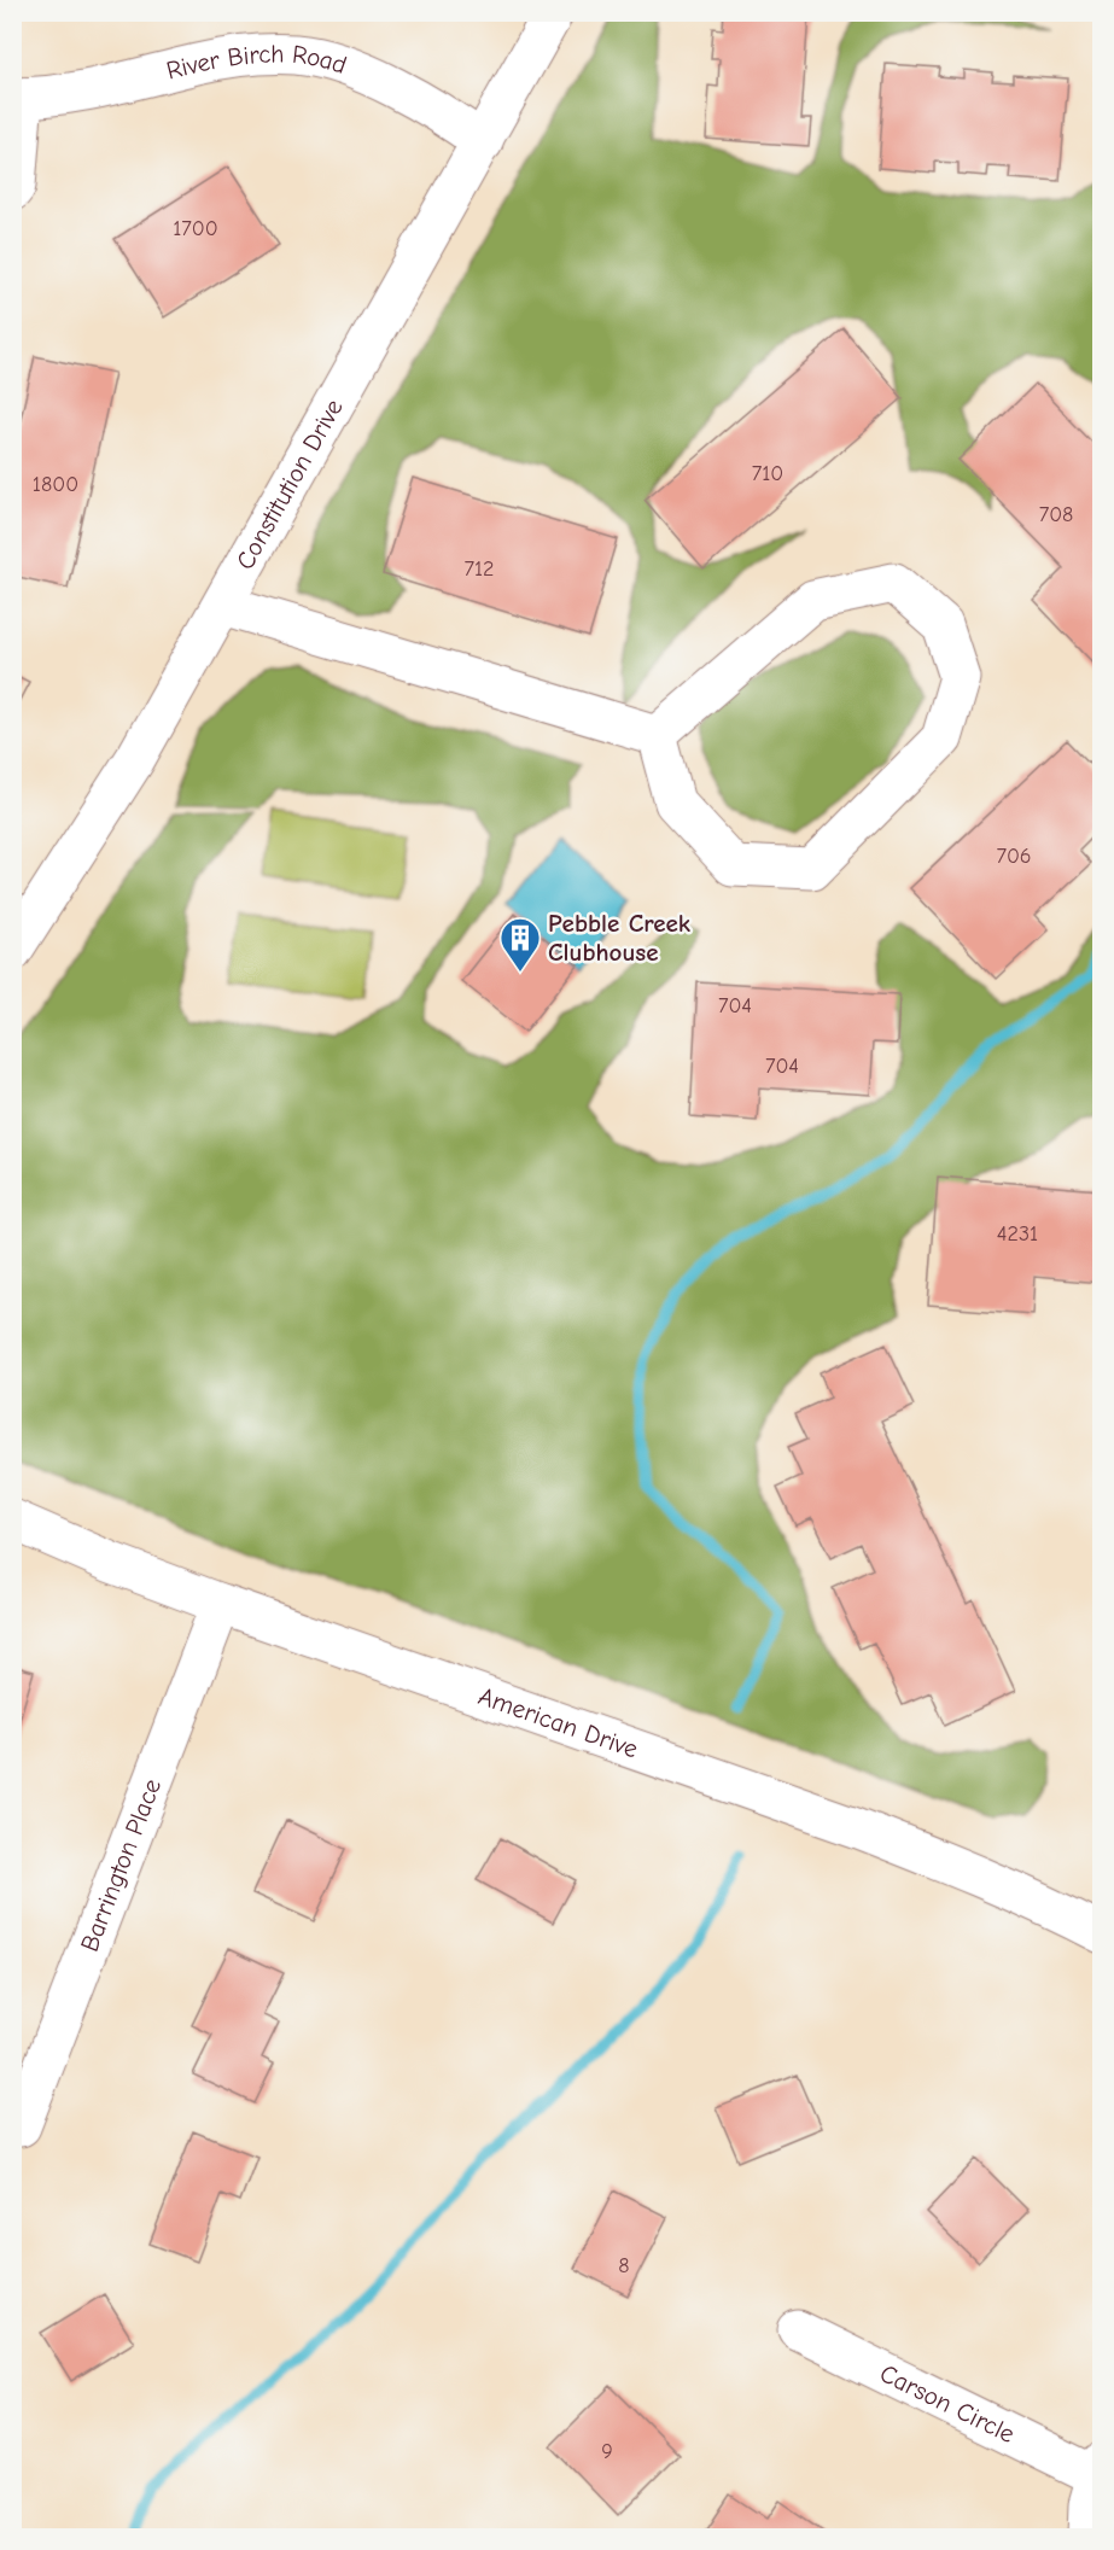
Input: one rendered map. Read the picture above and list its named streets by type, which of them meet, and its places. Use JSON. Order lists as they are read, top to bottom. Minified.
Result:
{"streets":{"street":["River Birch Road","Constitution Drive","American Drive","Barrington Place","Carson Circle"]},"crossings":[["River Birch Road","Constitution Drive"],["American Drive","Barrington Place"]],"places":{"building":["Pebble Creek Clubhouse"]},"house_numbers":["1700","710","1800","708","712","706","704","704","4231","8","9"]}
